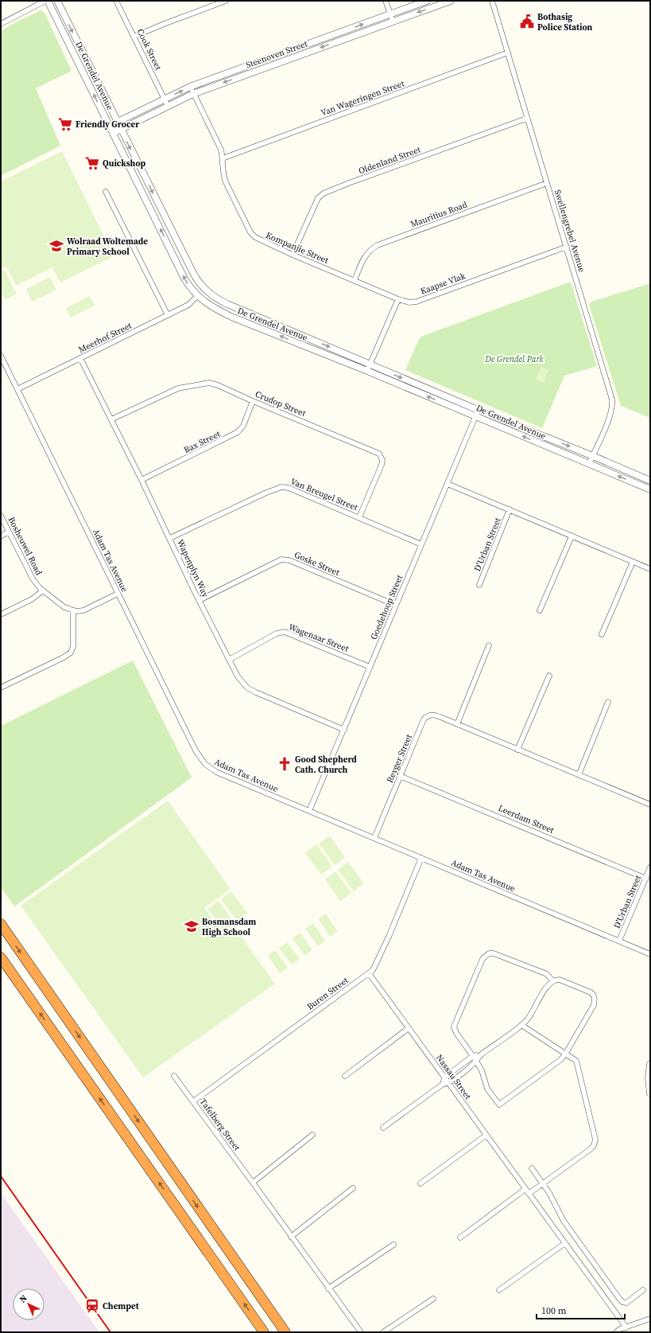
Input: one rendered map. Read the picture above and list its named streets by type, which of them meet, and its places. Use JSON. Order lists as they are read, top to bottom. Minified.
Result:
{"streets":{"street":["Cook Street","Steenoven Street","De Grendel Avenue","Van Wageringen Street","Oldenland Street","Mauritius Road","Swellengrebel Avenue","Kompanjie Street","Kaapse Vlak","Meerhof Street","Crudop Street","Bax Street","Van Breugel Street","D'Urban Street","Bosheuwel Road","Adam Tas Avenue","Goske Street","Wapenplyn Way","Goedehoop Street","Wagenaar Street","Reyger Street","Leerdam Street","Buren Street","Nassau Street","Tafelberg Street"]},"crossings":[["Cook Street","Steenoven Street"],["Steenoven Street","De Grendel Avenue"],["Steenoven Street","Kompanjie Street"],["De Grendel Avenue","Swellengrebel Avenue"],["De Grendel Avenue","Meerhof Street"],["De Grendel Avenue","Goedehoop Street"],["Van Wageringen Street","Swellengrebel Avenue"],["Van Wageringen Street","Kompanjie Street"],["Oldenland Street","Swellengrebel Avenue"],["Oldenland Street","Kompanjie Street"],["Mauritius Road","Swellengrebel Avenue"],["Mauritius Road","Kompanjie Street"],["Swellengrebel Avenue","Kaapse Vlak"],["Kompanjie Street","Kaapse Vlak"],["Meerhof Street","Adam Tas Avenue"],["Meerhof Street","Wapenplyn Way"],["Crudop Street","Bax Street"],["Crudop Street","Van Breugel Street"],["Crudop Street","Wapenplyn Way"],["Bax Street","Wapenplyn Way"],["Van Breugel Street","Wapenplyn Way"],["Van Breugel Street","Goedehoop Street"],["D'Urban Street","Adam Tas Avenue"],["D'Urban Street","Goedehoop Street"],["D'Urban Street","Leerdam Street"],["Adam Tas Avenue","Goedehoop Street"],["Adam Tas Avenue","Reyger Street"],["Adam Tas Avenue","Buren Street"],["Goske Street","Wapenplyn Way"],["Goske Street","Goedehoop Street"],["Wapenplyn Way","Goedehoop Street"],["Wapenplyn Way","Wagenaar Street"],["Goedehoop Street","Wagenaar Street"],["Reyger Street","Leerdam Street"],["Buren Street","Nassau Street"],["Buren Street","Tafelberg Street"]],"parks":["De Grendel Park"],"places":{"public building":["Bothasig Police Station"],"supermarket":["Friendly Grocer","Quickshop"],"school or university":["Wolraad Woltemade Primary School","Bosmansdam High School"],"church":["Good Shepherd Cath. Church"],"station":["Chempet"]},"scale_bar":"100 m","north":"top left"}
